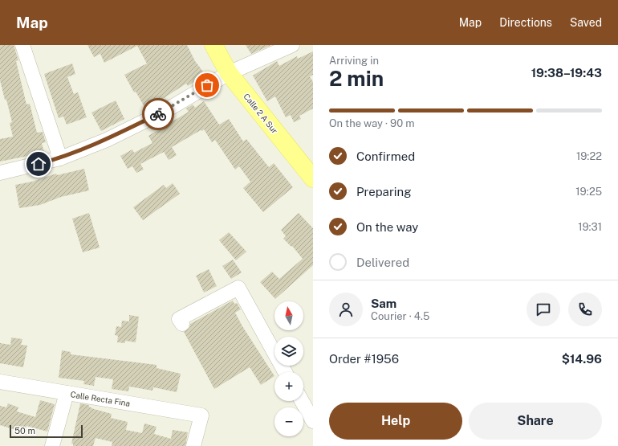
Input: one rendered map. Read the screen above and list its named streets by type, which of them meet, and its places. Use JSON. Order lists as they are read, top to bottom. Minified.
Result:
{"streets":{"main road":["Calle 2 A Sur"],"street":["Calle Recta Fina"]},"scale_bar":"50 m","north":"top","page":{"header":"Map","nav":["Map","Directions","Saved"],"heading":["2 min","Arriving in","19:38–19:43"],"panel":["Sam","Courier · 4.5","Order #1956","$14.96"],"bar":"On the way · 90 m","list":[["Confirmed","19:22"],["Preparing","19:25"],["On the way","19:31"],"Delivered"],"map_buttons":["+","−"],"buttons":["Help","Share"],"scale":"50 m"}}
